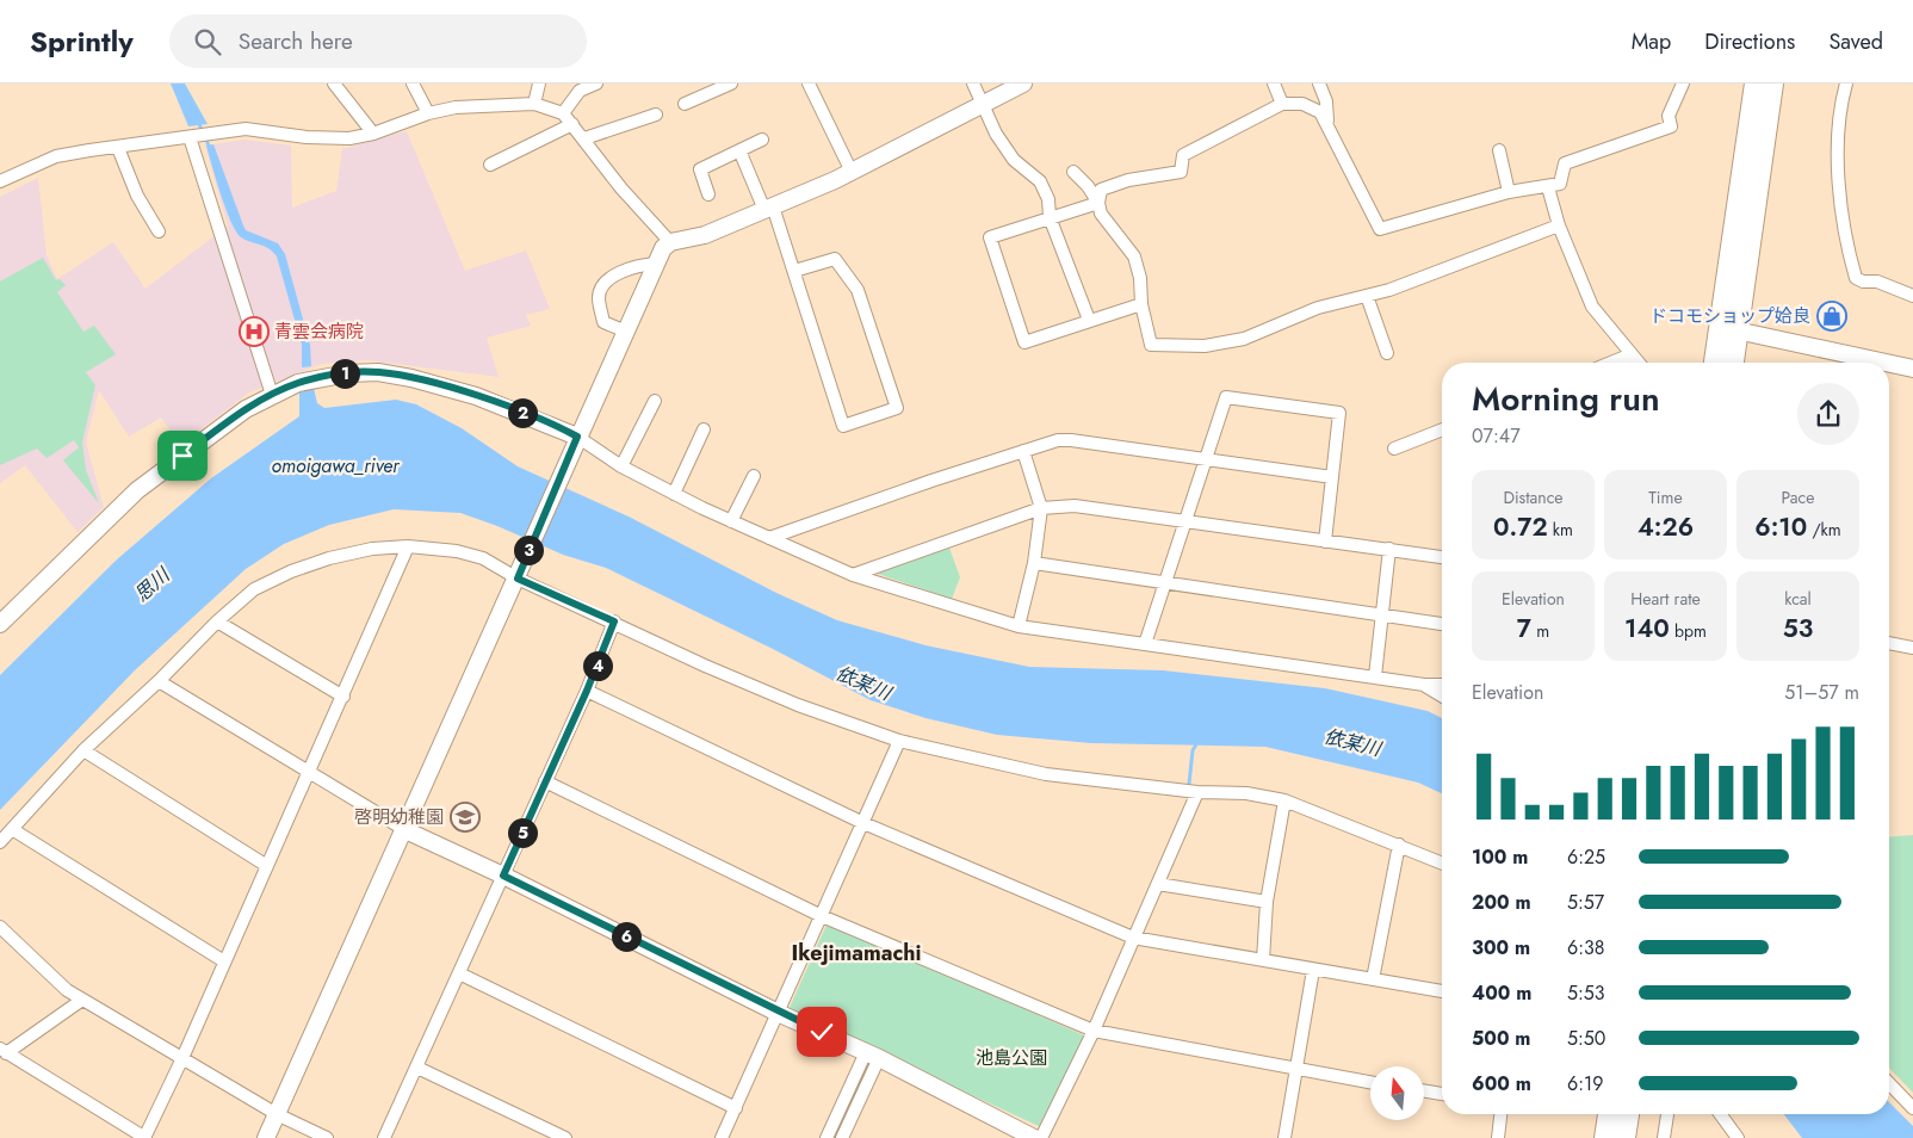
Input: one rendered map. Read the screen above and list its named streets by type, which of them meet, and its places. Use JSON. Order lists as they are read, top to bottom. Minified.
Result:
{"districts":["Ikejimamachi"],"water":["omoigawa_river","思川","依某川"],"parks":["池島公園"],"places":{"shop":["ドコモショップ姶良"],"hospital":["青雲会病院"],"school or university":["啓明幼稚園"]},"north":"top","page":{"header":"Sprintly","search":"Search here","nav":["Map","Directions","Saved"],"pins":["1","2","3","4","5","6"],"heading":["Morning run","07:47"],"stats":[["Distance","0.72 km"],["Time","4:26"],["Pace","6:10 /km"],["Elevation","7 m"],["Heart rate","140 bpm"],["kcal","53"]],"chart":["Elevation","51–57 m"],"list":[{"name":"100 m","note":"6:25"},{"name":"200 m","note":"5:57"},{"name":"300 m","note":"6:38"},{"name":"400 m","note":"5:53"},{"name":"500 m","note":"5:50"},{"name":"600 m","note":"6:19"}]}}
